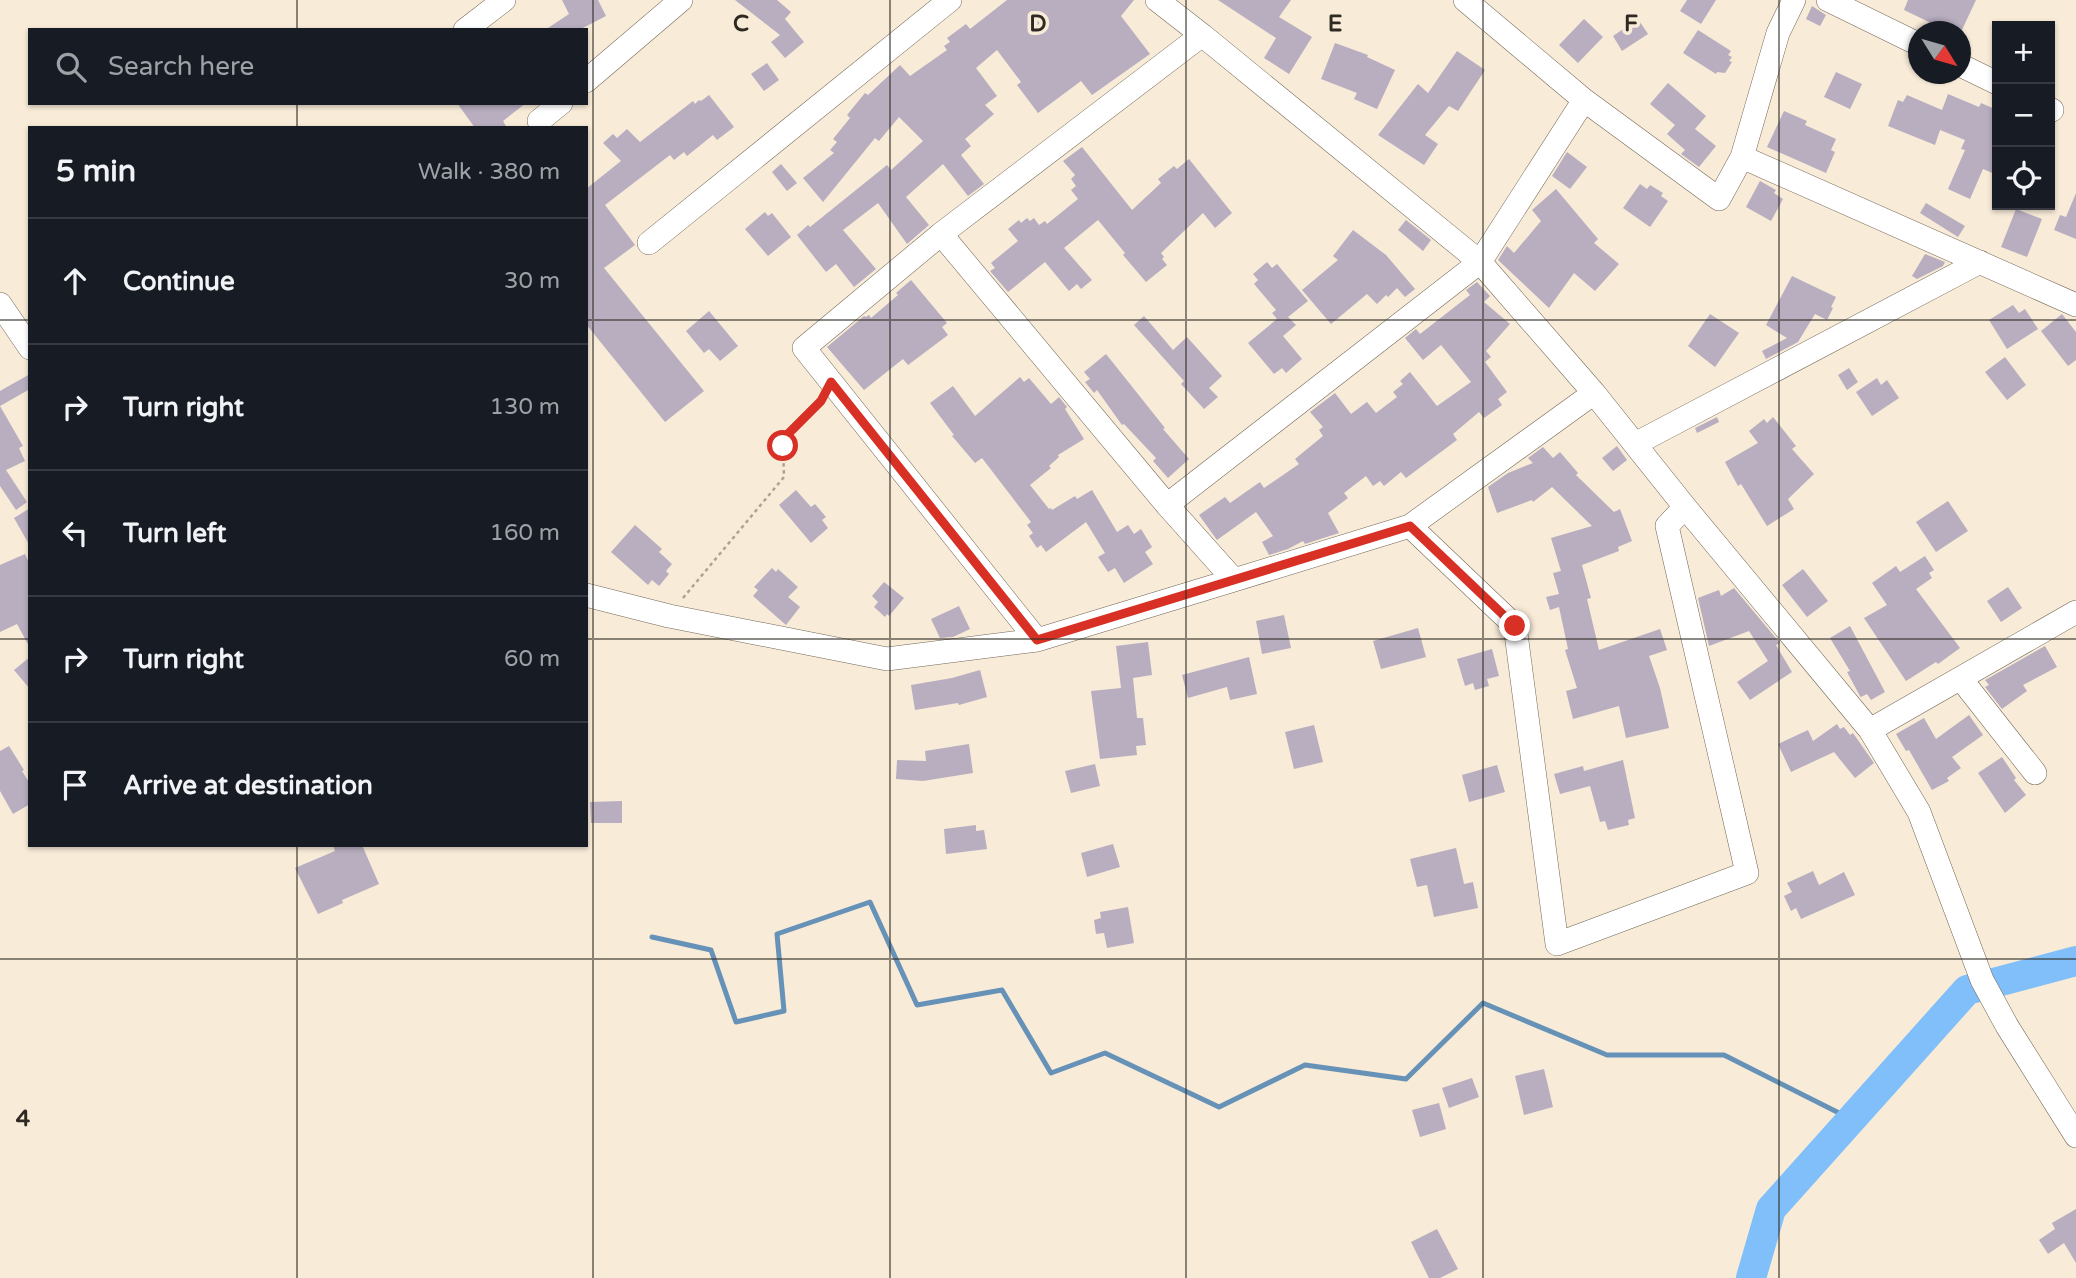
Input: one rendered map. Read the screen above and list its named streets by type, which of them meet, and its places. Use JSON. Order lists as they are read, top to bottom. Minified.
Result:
{"north":"bottom right","page":{"map_buttons":["+","−"],"search":"Search here","heading":["5 min","Walk · 380 m"],"list":[["Continue","30 m"],["Turn right","130 m"],["Turn left","160 m"],["Turn right","60 m"],"Arrive at destination"]},"grid":{"columns":["C","D","E","F"],"rows":["4"]}}
